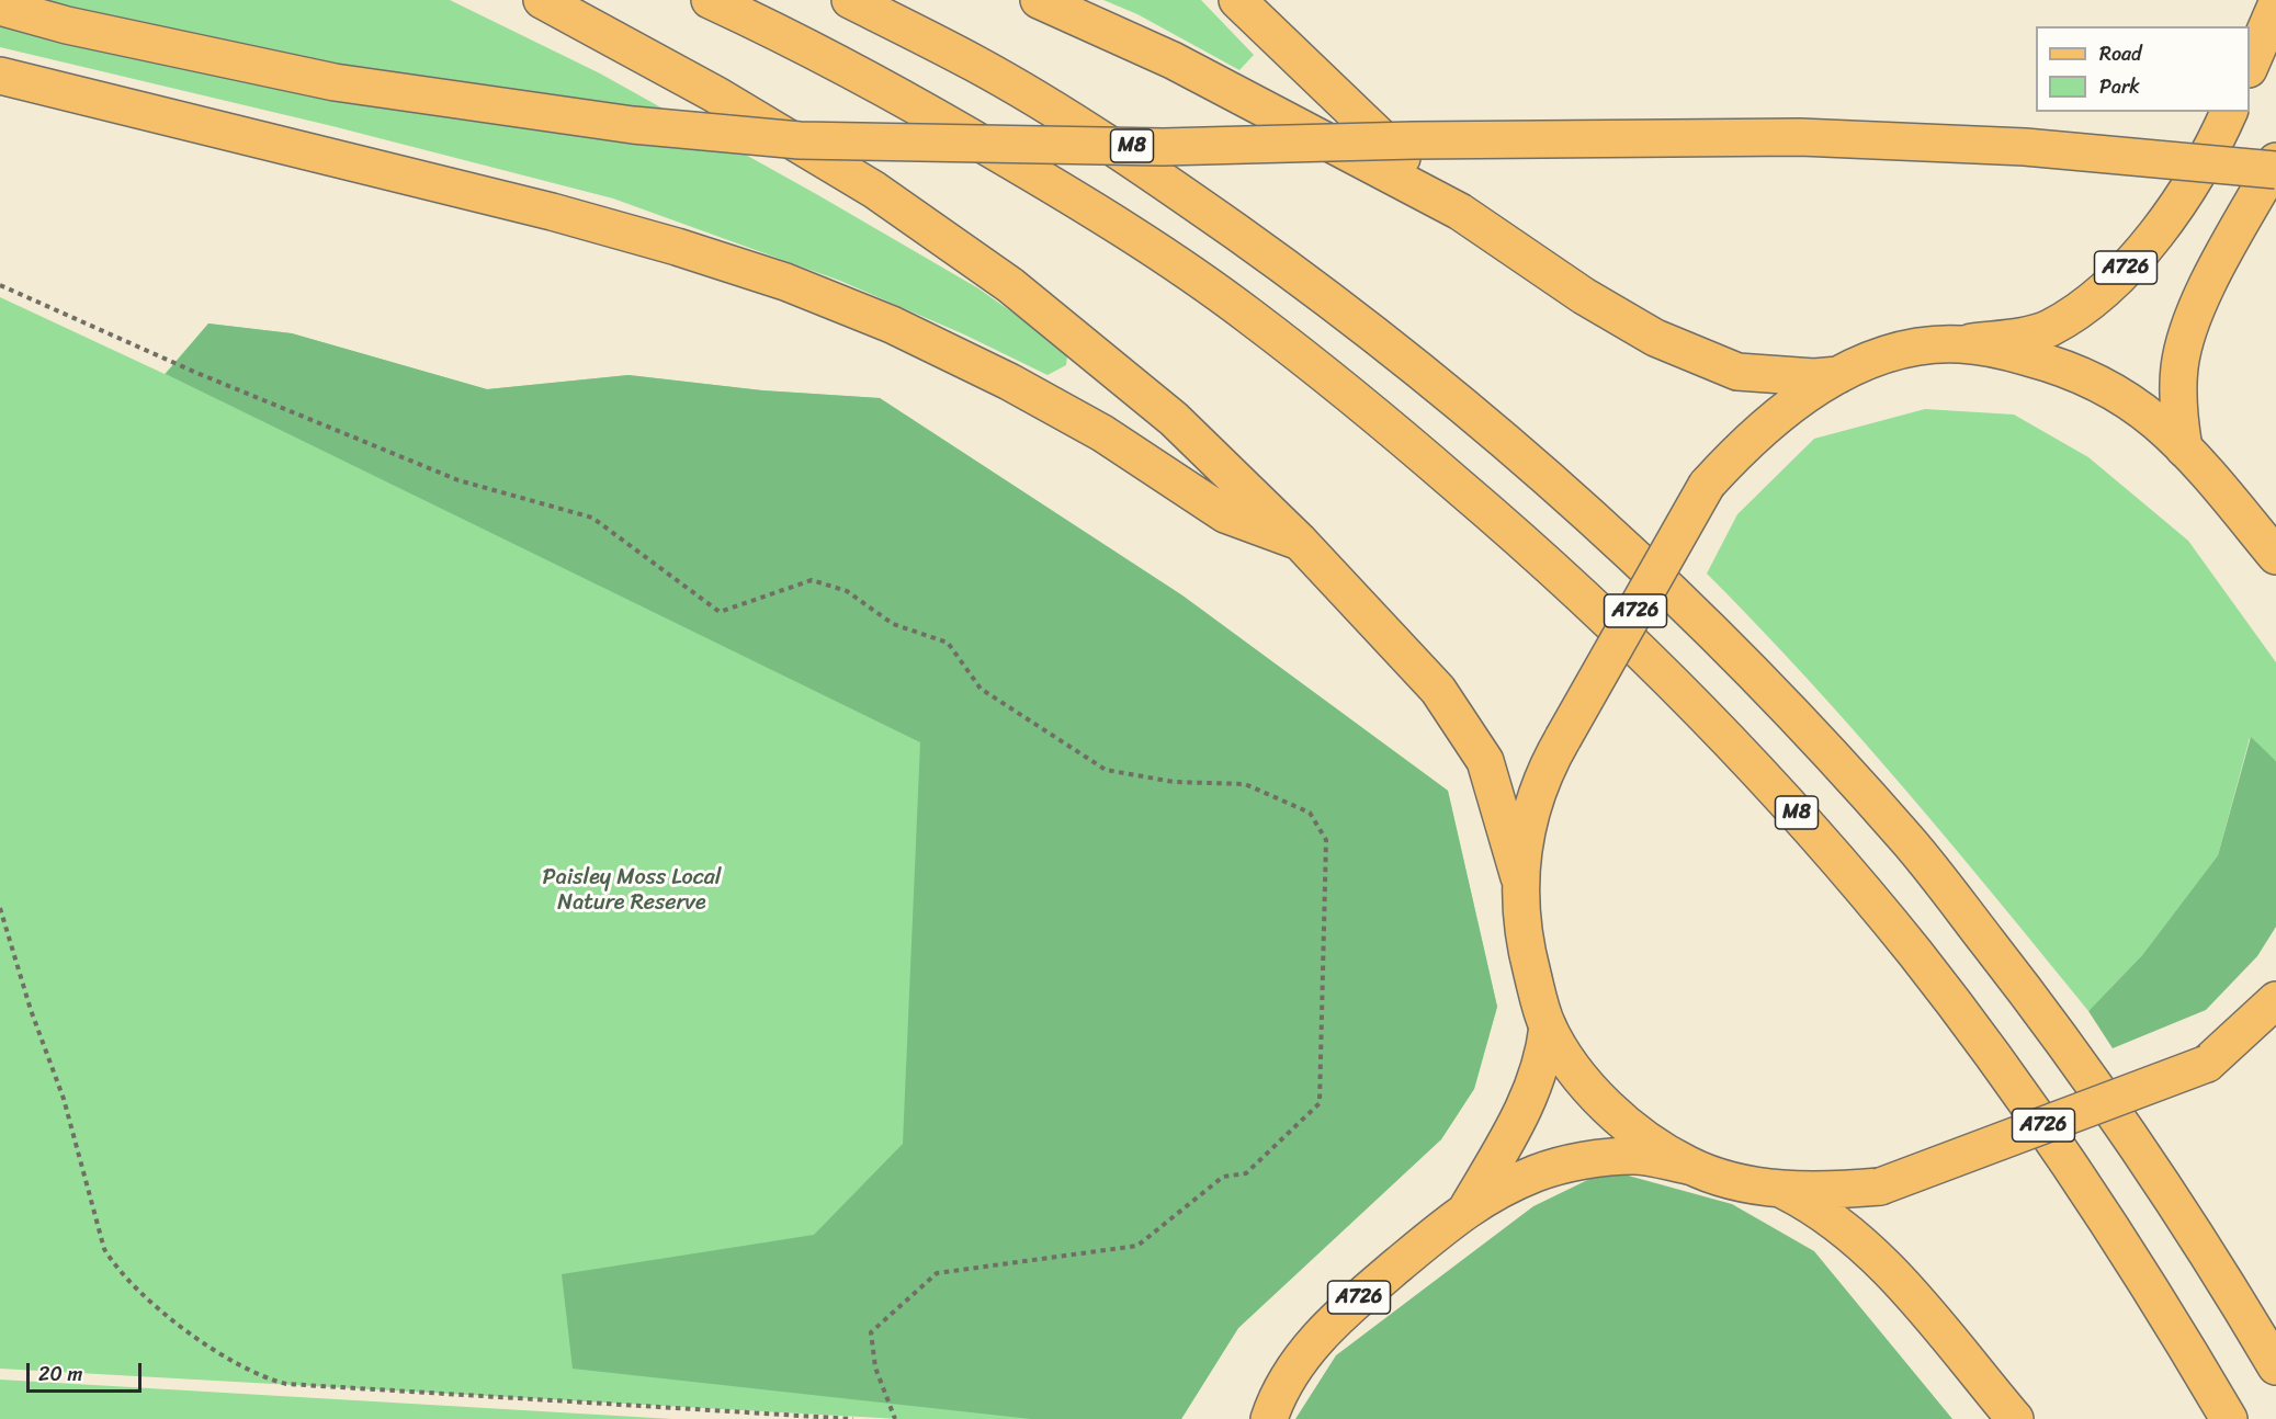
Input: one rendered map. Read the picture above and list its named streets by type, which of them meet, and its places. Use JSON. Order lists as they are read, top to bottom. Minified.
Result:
{"streets":{"main road":["M8","A726"]},"parks":["Paisley Moss Local Nature Reserve"],"legend":["Road","Park"],"scale_bar":"20 m"}
